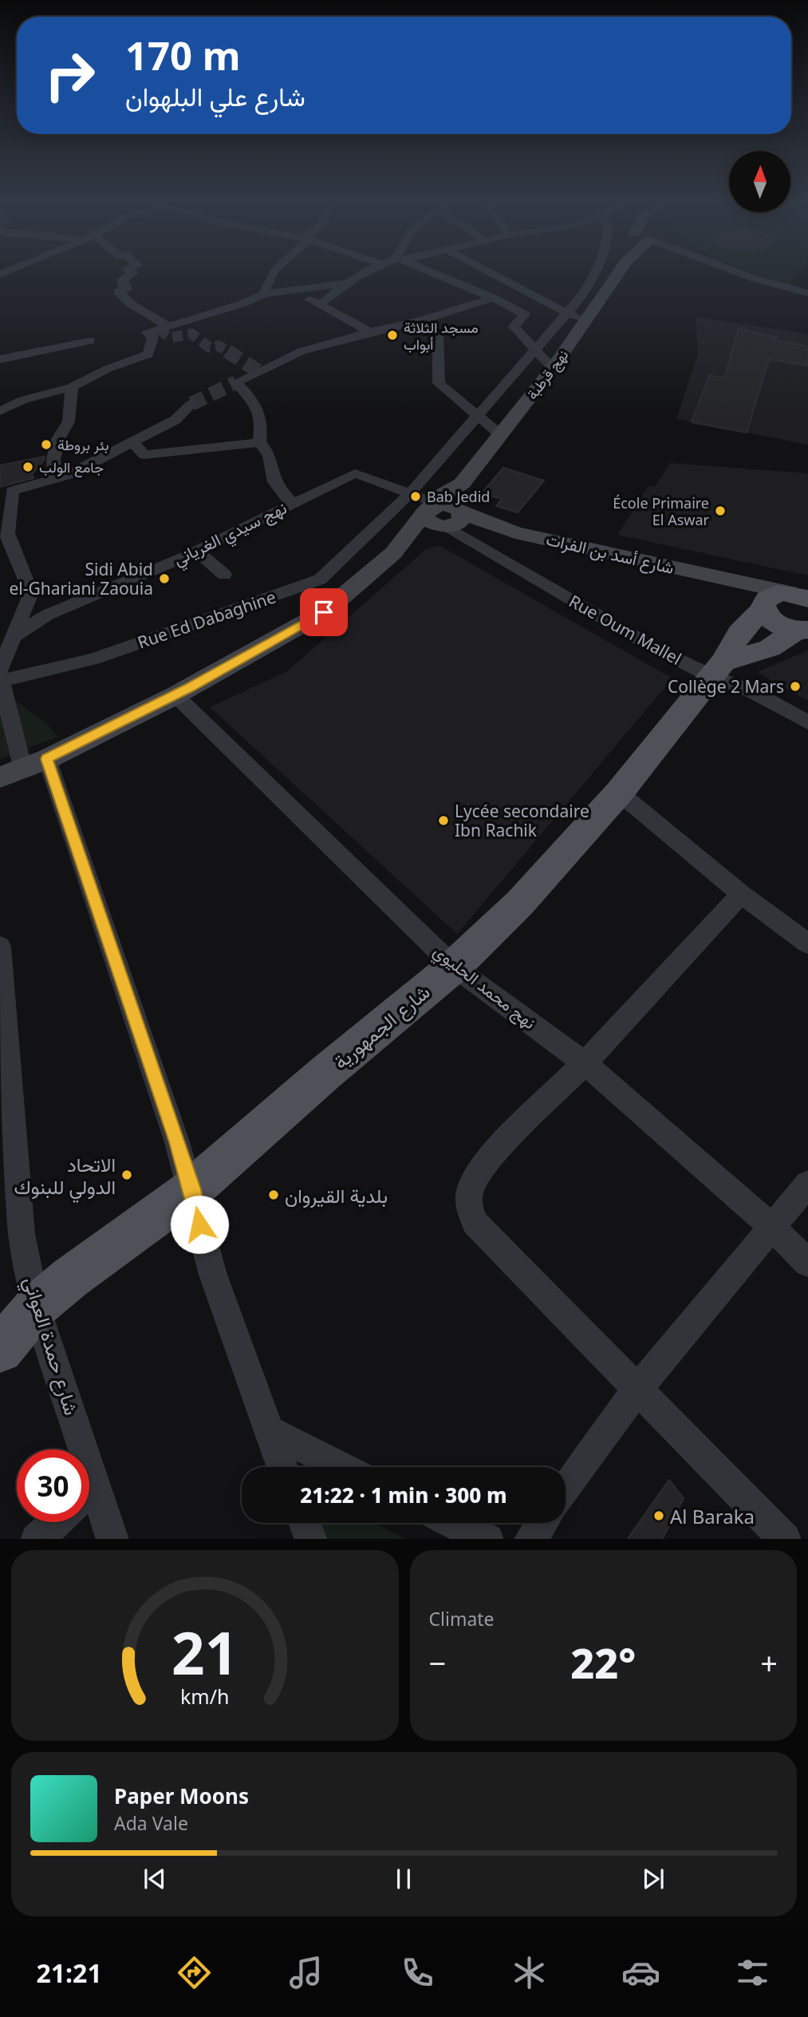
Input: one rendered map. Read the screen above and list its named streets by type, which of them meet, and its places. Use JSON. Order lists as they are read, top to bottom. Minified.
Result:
{"streets":{"main road":["شارع الجمهورية"],"street":["نهج قرطبة","نهج سيدي الغرياني","شارع أسد بن الفرات","Rue Ed Dabaghine","Rue Oum Mallel","نهج محمد الحليوي","شارع حمدة العواني"]},"crossings":[["نهج قرطبة","شارع أسد بن الفرات"],["نهج سيدي الغرياني","Rue Ed Dabaghine"],["شارع أسد بن الفرات","Rue Oum Mallel"],["Rue Oum Mallel","شارع الجمهورية"],["نهج محمد الحليوي","شارع الجمهورية"],["شارع الجمهورية","شارع حمدة العواني"]],"places":["مسجد الثلاثة أبواب","بئر بروطة","جامع الولب","Bab Jedid","École Primaire El Aswar","Sidi Abid el-Ghariani Zaouia","Collège 2 Mars","Lycée secondaire Ibn Rachik","الاتحاد الدولي للبنوك","بلدية القيروان","Al Baraka"],"north":"top","page":{"turn":["170 m","شارع علي البلهوان"],"limit":"30","trip":"21:22 · 1 min · 300 m","tile":"Climate","heat":["−","22°","+"],"song":["Paper Moons","Ada Vale"],"tabs":"21:21","gauge":["21","km/h"]}}
